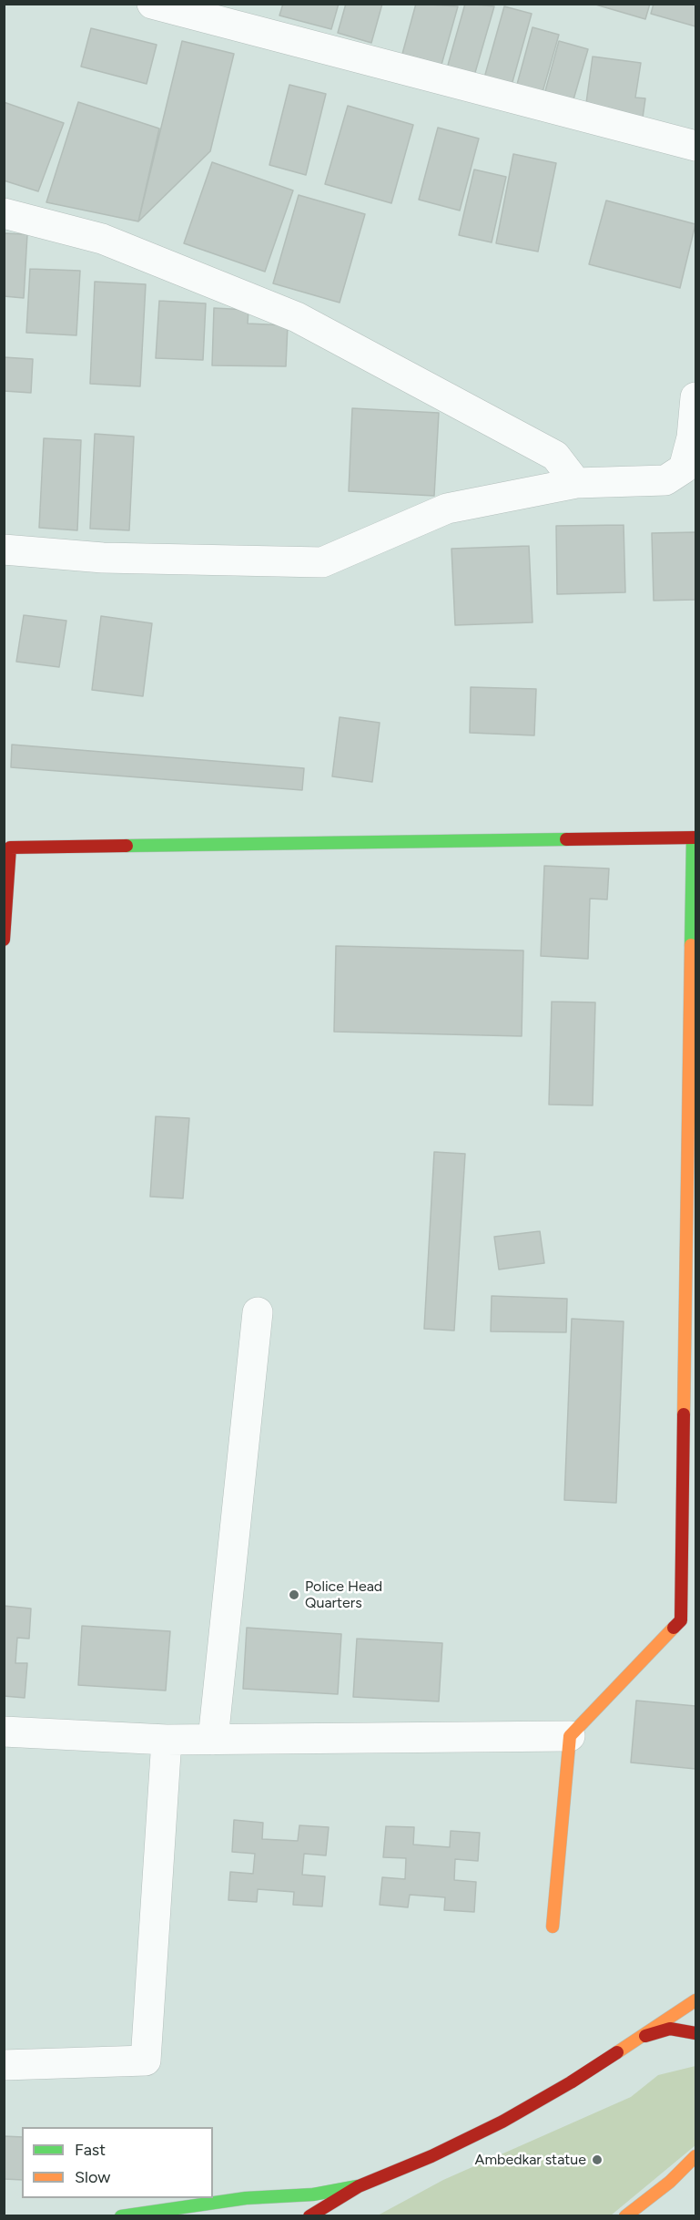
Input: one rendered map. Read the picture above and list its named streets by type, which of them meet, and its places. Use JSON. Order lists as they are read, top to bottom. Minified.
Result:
{"places":["Police Head Quarters","Ambedkar statue"],"legend":["Fast","Slow"]}
